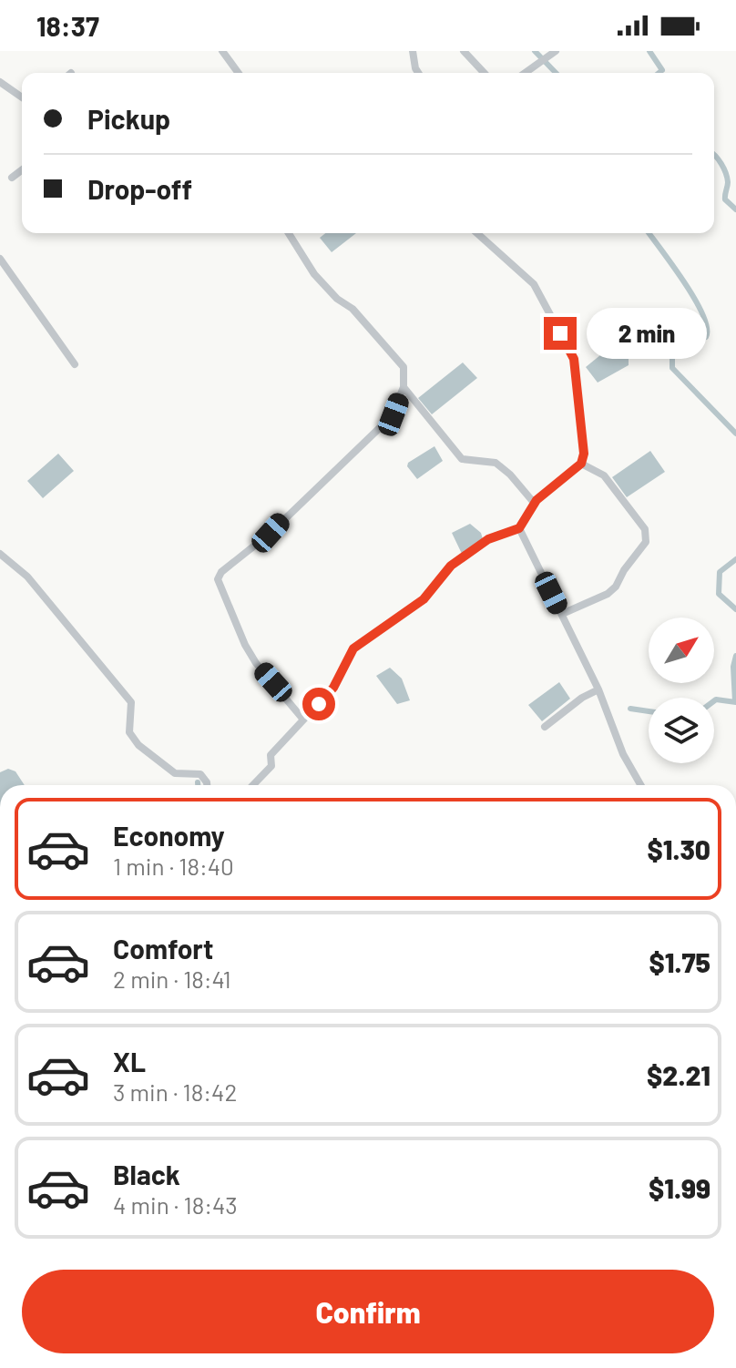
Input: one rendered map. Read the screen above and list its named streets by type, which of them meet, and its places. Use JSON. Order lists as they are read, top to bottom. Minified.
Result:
{"north":"top right","page":{"status":"18:37","banner":["Pickup","Drop-off"],"bubble":"2 min","list":[{"name":"Economy","note":"1 min · 18:40","value":"$1.30"},{"name":"Comfort","note":"2 min · 18:41","value":"$1.75"},{"name":"XL","note":"3 min · 18:42","value":"$2.21"},{"name":"Black","note":"4 min · 18:43","value":"$1.99"}],"buttons":"Confirm"}}
